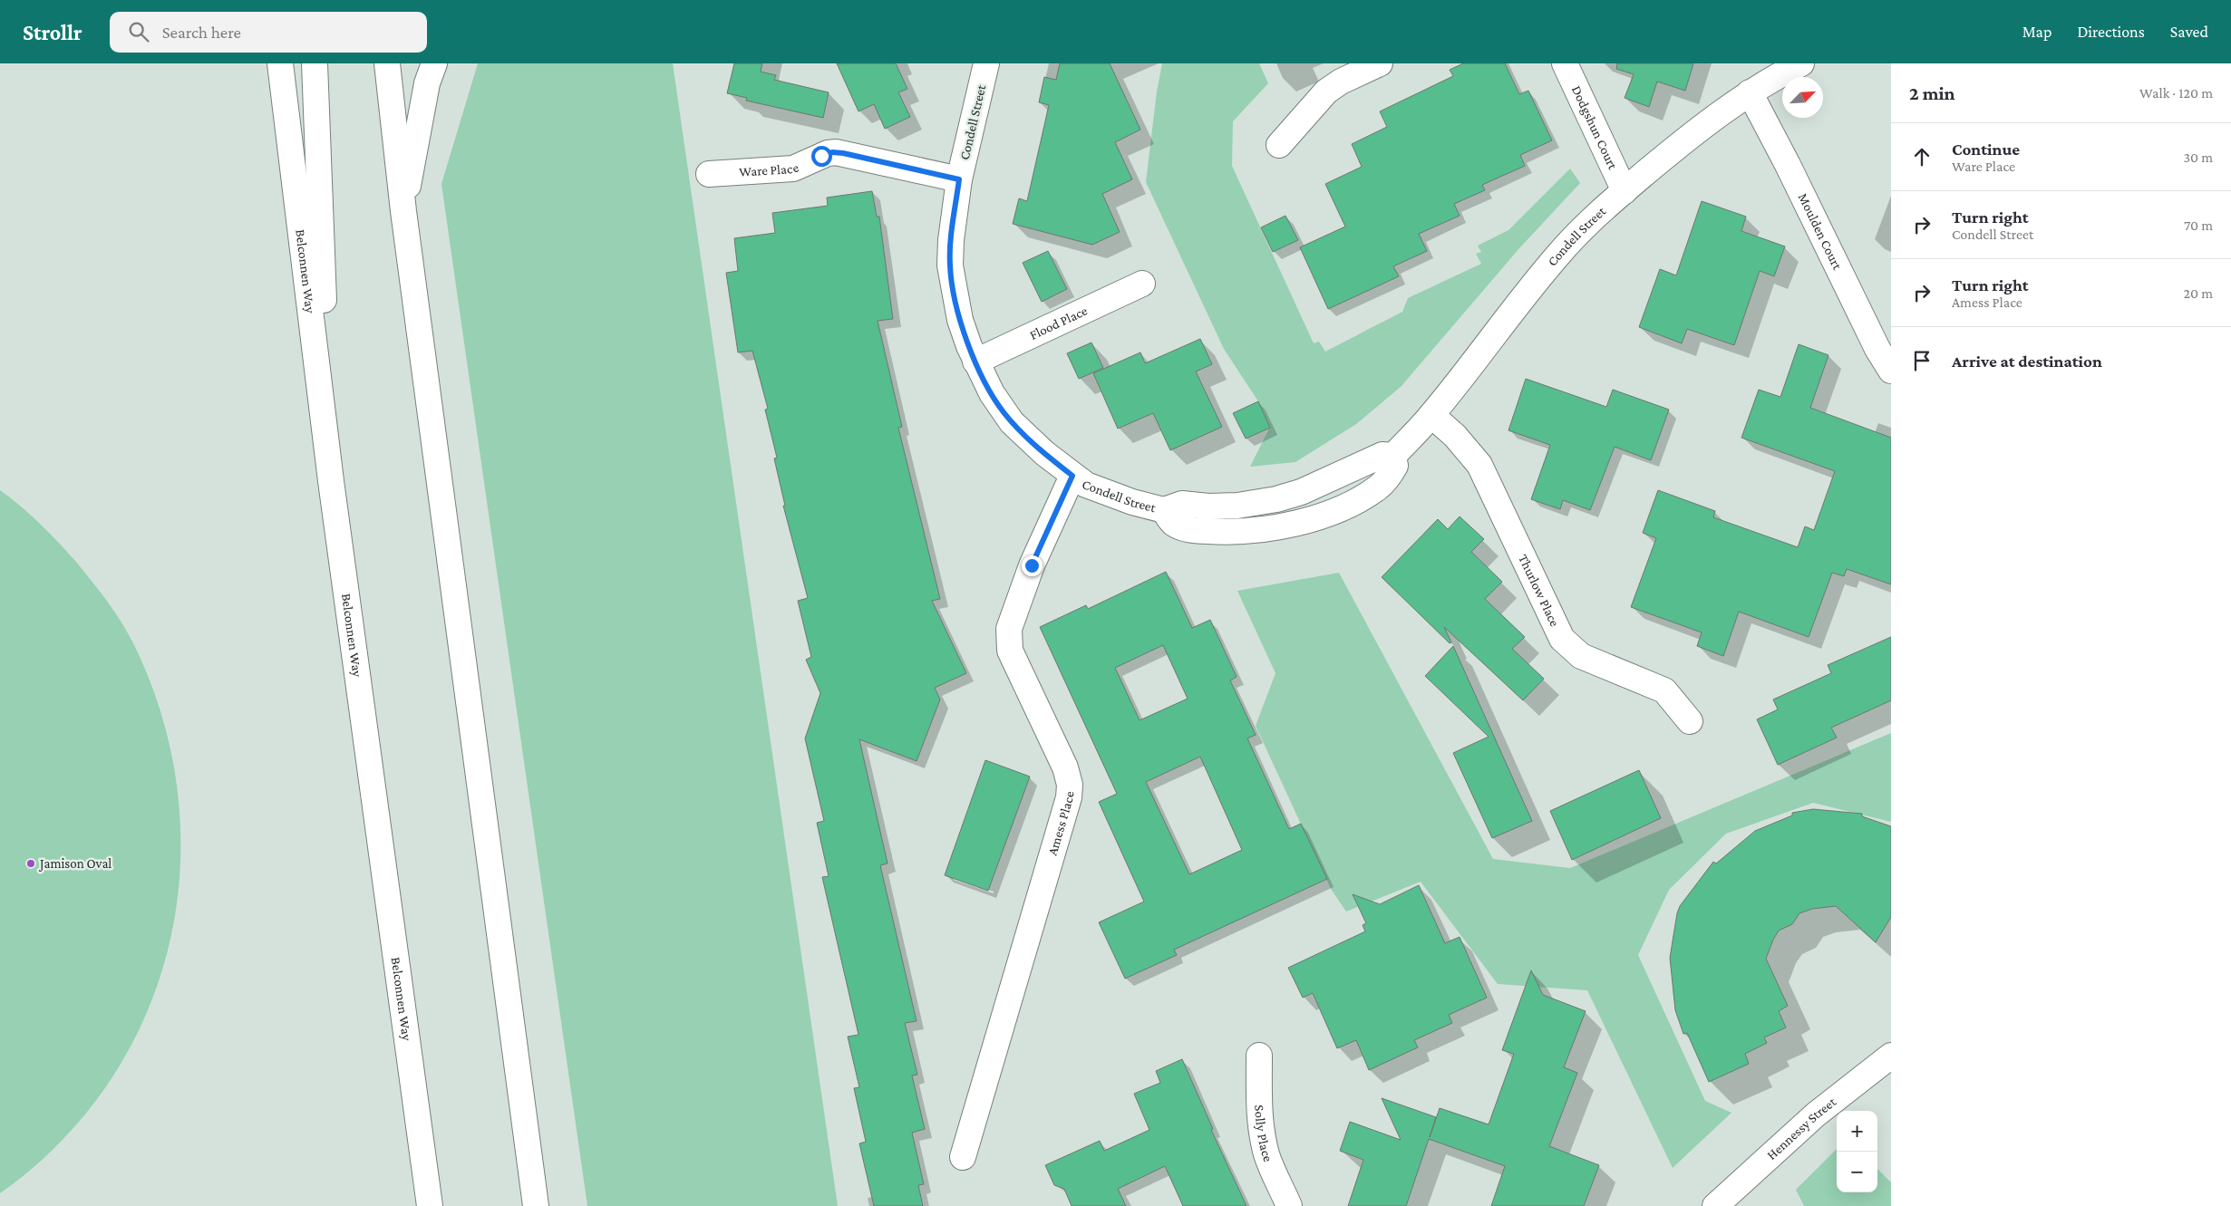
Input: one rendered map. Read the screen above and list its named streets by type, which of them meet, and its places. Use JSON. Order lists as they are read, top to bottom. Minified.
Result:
{"streets":{"street":["Condell Street","Dodgshun Court","Ware Place","Moulden Court","Belconnen Way","Flood Place","Thurlow Place","Amess Place","Hennessy Street","Solly Place"]},"crossings":[["Condell Street","Dodgshun Court"],["Condell Street","Ware Place"],["Condell Street","Moulden Court"],["Condell Street","Flood Place"],["Condell Street","Thurlow Place"],["Condell Street","Amess Place"]],"places":["Jamison Oval"],"north":"top right","page":{"header":"Strollr","search":"Search here","nav":["Map","Directions","Saved"],"heading":["2 min","Walk · 120 m"],"list":[["Continue","Ware Place","30 m"],["Turn right","Condell Street","70 m"],["Turn right","Amess Place","20 m"],"Arrive at destination"],"map_buttons":["+","−"]}}
